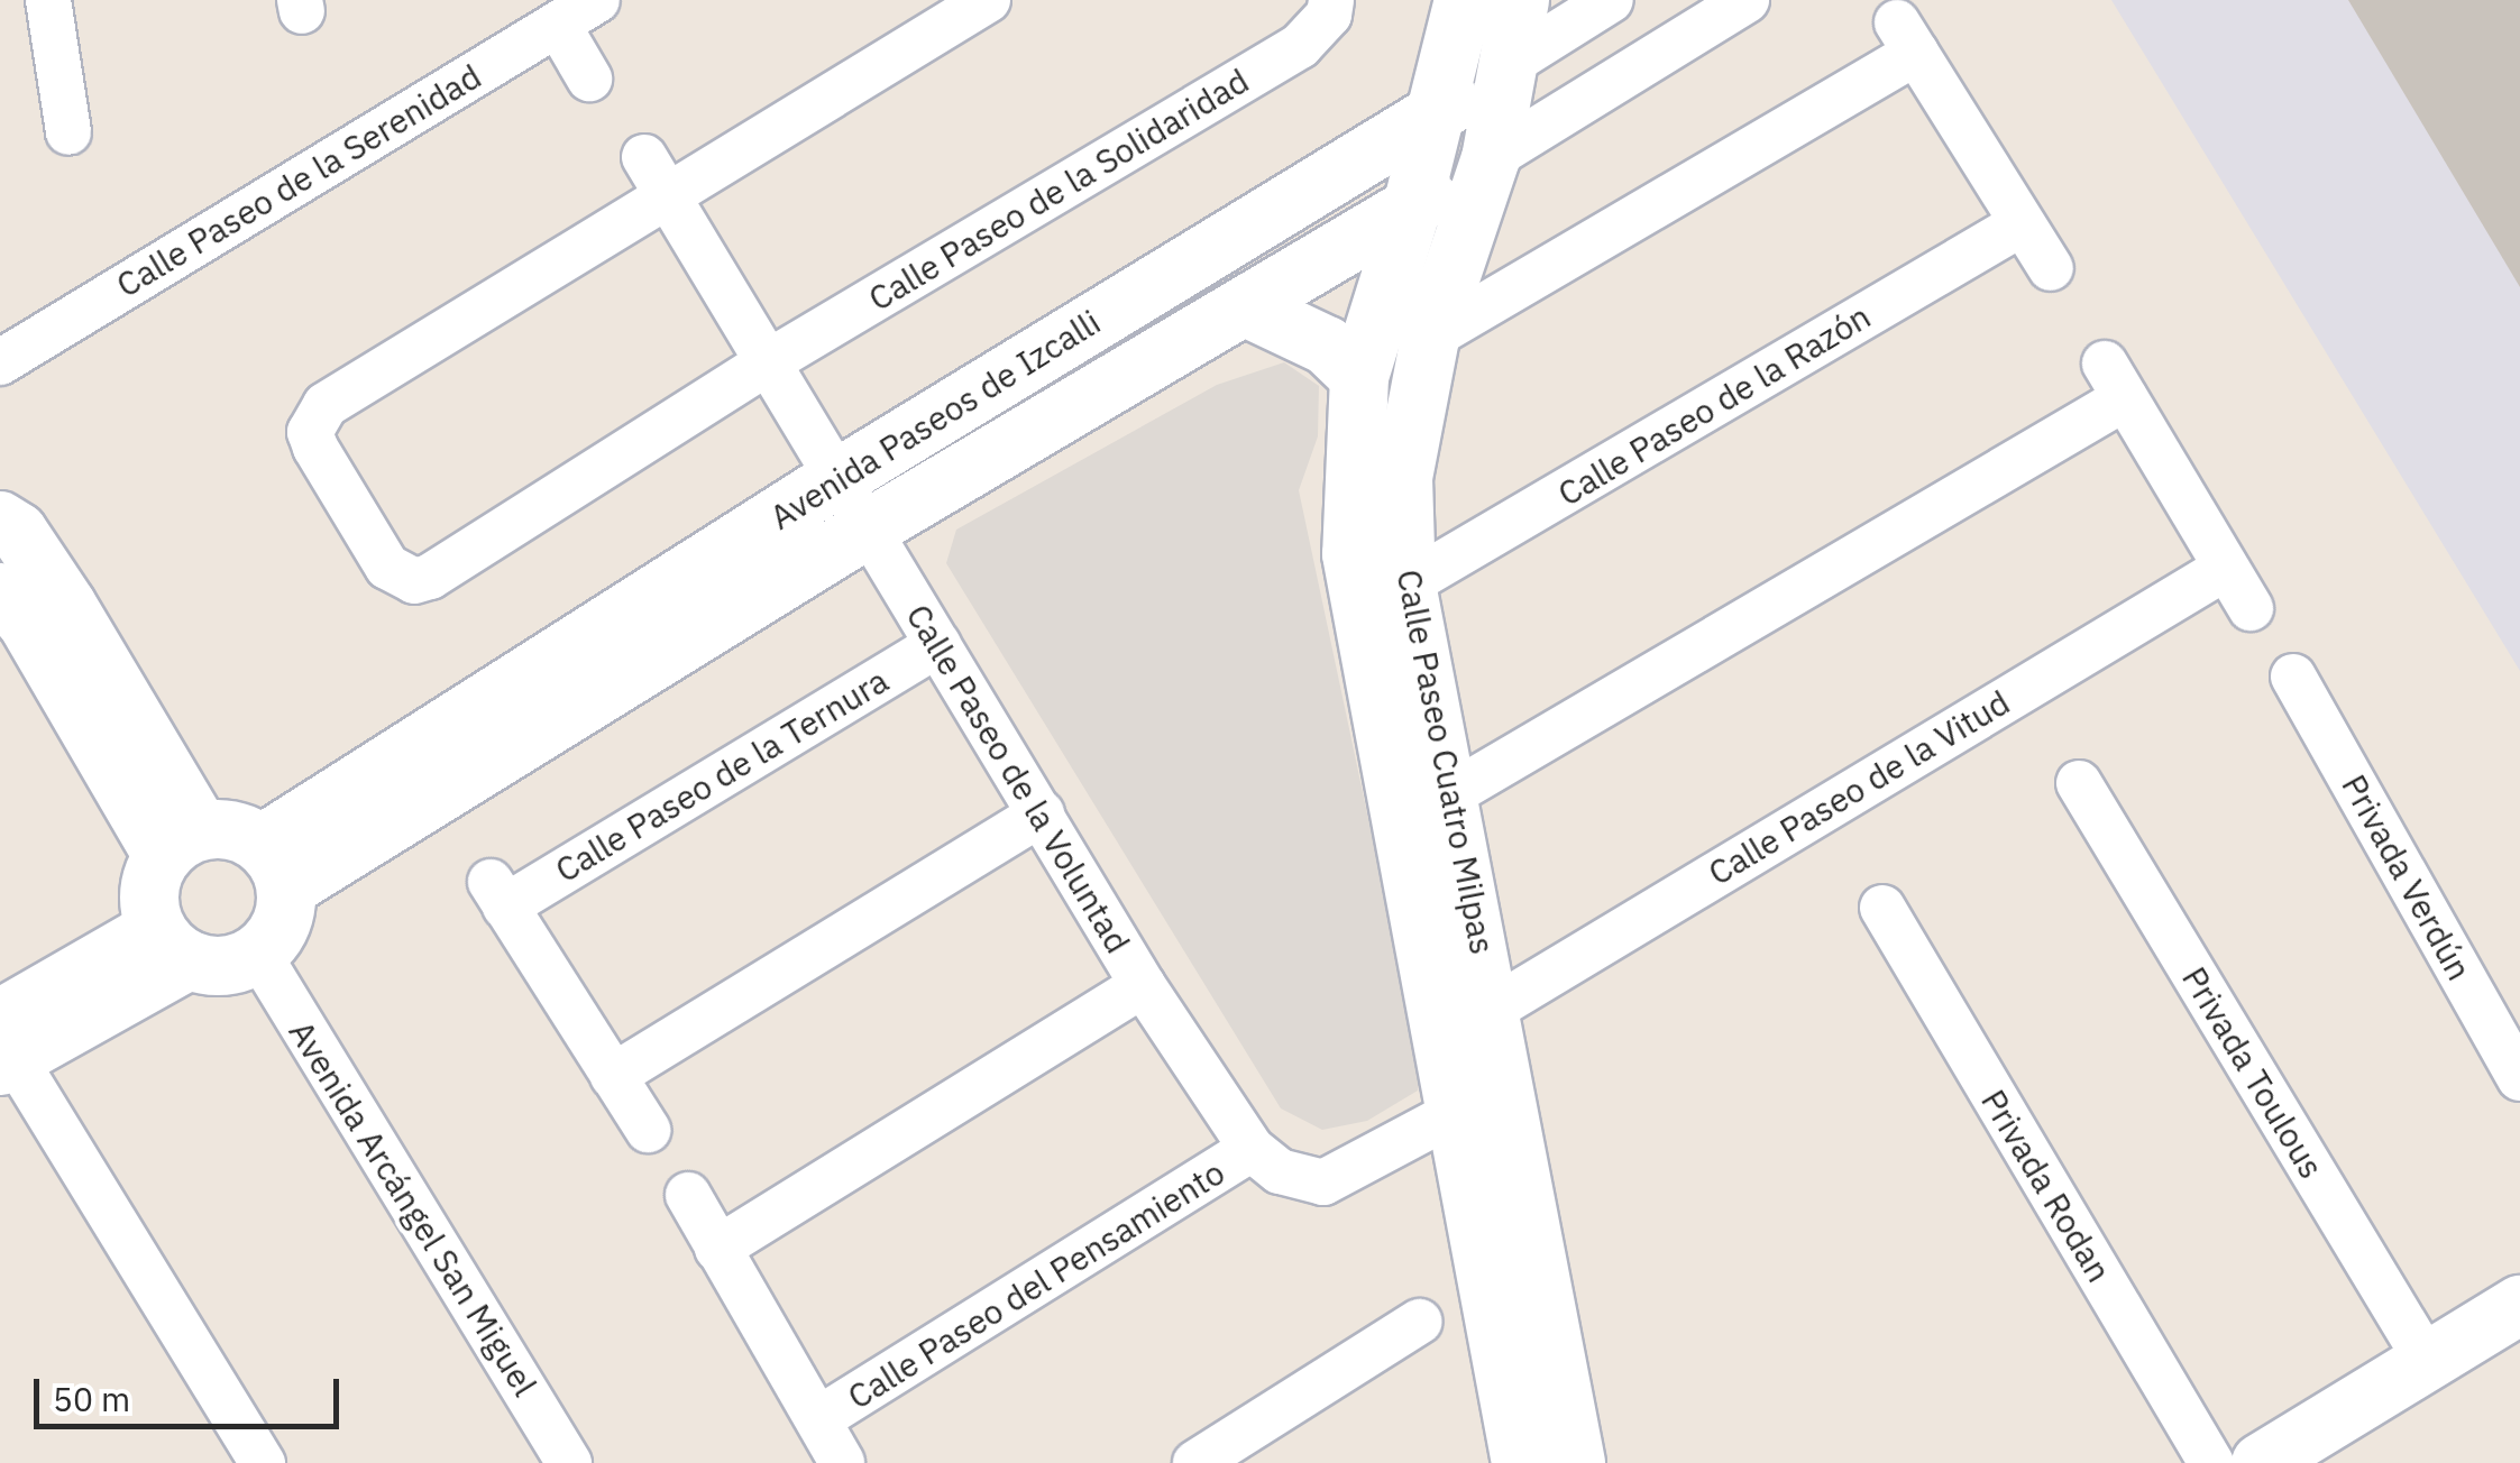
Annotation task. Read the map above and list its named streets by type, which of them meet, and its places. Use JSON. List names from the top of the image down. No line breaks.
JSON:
{"streets":{"street":["Calle Paseo de la Serenidad","Calle Paseo de la Solidaridad","Calle Paseo de la Razón","Avenida Paseos de Izcalli","Calle Paseo Cuatro Milpas","Calle Paseo de la Ternura","Calle Paseo de la Voluntad","Calle Paseo de la Vitud","Privada Verdún","Privada Toulous","Privada Rodan","Avenida Arcángel San Miguel","Calle Paseo del Pensamiento"]},"crossings":[["Calle Paseo de la Solidaridad","Calle Paseo de la Voluntad"],["Calle Paseo de la Razón","Calle Paseo Cuatro Milpas"],["Avenida Paseos de Izcalli","Calle Paseo Cuatro Milpas"],["Avenida Paseos de Izcalli","Calle Paseo de la Voluntad"],["Avenida Paseos de Izcalli","Avenida Arcángel San Miguel"],["Calle Paseo Cuatro Milpas","Calle Paseo de la Voluntad"],["Calle Paseo Cuatro Milpas","Calle Paseo de la Vitud"],["Calle Paseo de la Ternura","Calle Paseo de la Voluntad"],["Calle Paseo de la Voluntad","Calle Paseo del Pensamiento"]],"scale_bar":"50 m"}
